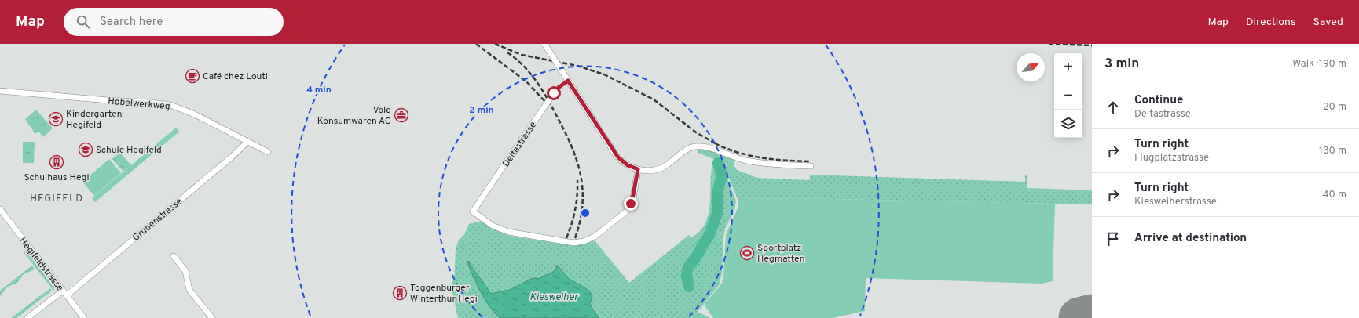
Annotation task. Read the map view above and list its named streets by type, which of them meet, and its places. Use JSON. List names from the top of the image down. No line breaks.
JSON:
{"streets":{"street":["Hobelwerkweg","Deltastrasse","Grubenstrasse","Hegifeldstrasse"]},"crossings":[["Hobelwerkweg","Grubenstrasse"],["Grubenstrasse","Hegifeldstrasse"]],"districts":["HEGIFELD"],"water":["Kiesweiher"],"places":{"cafe":["Café chez Louti"],"office":["Volg Konsumwaren AG"],"school or university":["Kindergarten Hegifeld","Schule Hegifeld"],"building":["Schulhaus Hegi","Toggenburger Winterthur Hegi"],"sports":["Sportplatz Hegmatten"]},"north":"top right","page":{"header":"Map","search":"Search here","nav":["Map","Directions","Saved"],"heading":["3 min","Walk · 190 m"],"map_buttons":["+","−"],"list":[["Continue","Deltastrasse","20 m"],["Turn right","Flugplatzstrasse","130 m"],["Turn right","Kiesweiherstrasse","40 m"],"Arrive at destination"]},"rings":["4 min","2 min"]}
